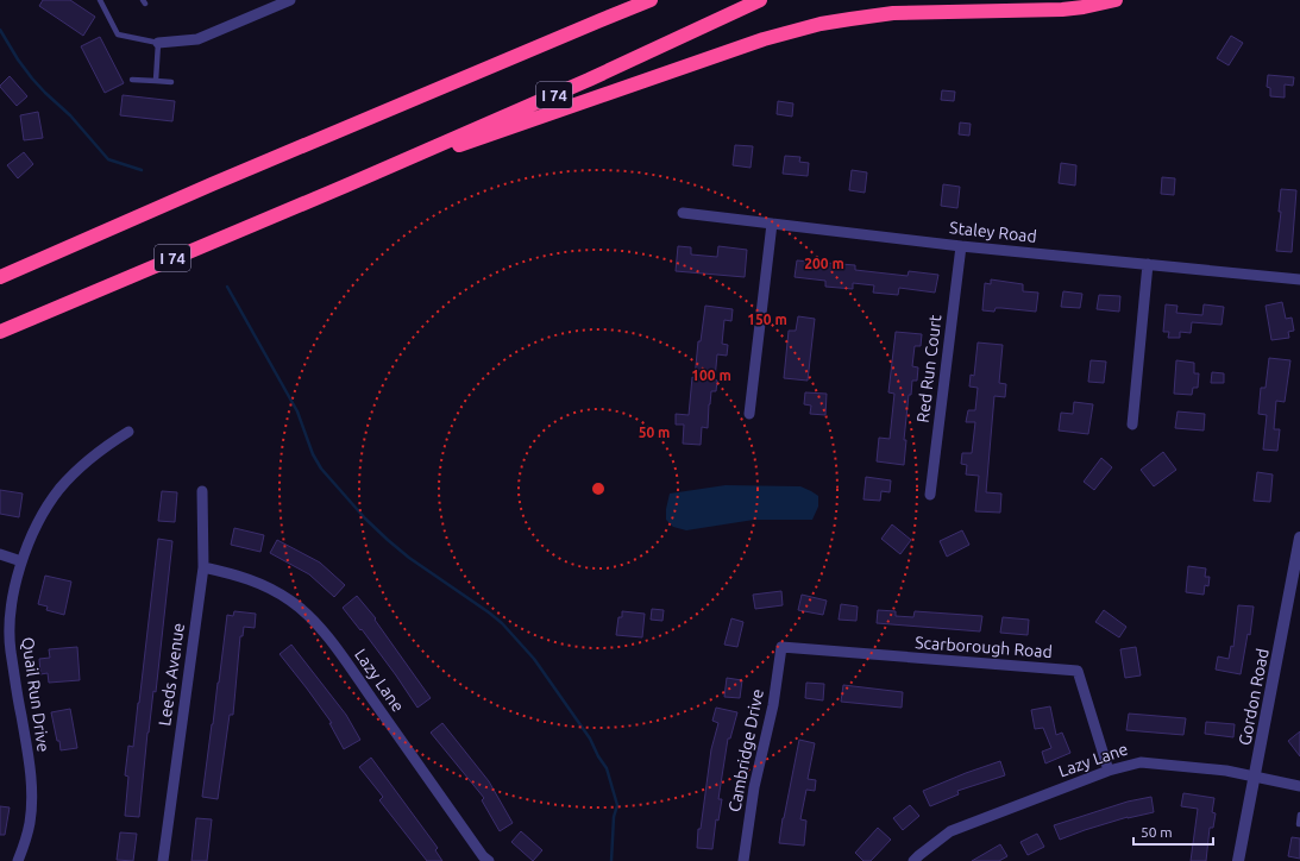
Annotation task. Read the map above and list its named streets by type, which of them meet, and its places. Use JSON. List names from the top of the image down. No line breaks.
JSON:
{"streets":{"highway":["I 74"],"street":["Staley Road","Red Run Court","Scarborough Road","Leeds Avenue","Lazy Lane","Quail Run Drive","Gordon Road","Cambridge Drive"]},"crossings":[["Staley Road","Red Run Court"],["Scarborough Road","Lazy Lane"],["Scarborough Road","Cambridge Drive"],["Leeds Avenue","Lazy Lane"],["Lazy Lane","Gordon Road"]],"scale_bar":"50 m","rings":["200 m","150 m","100 m","50 m"]}
